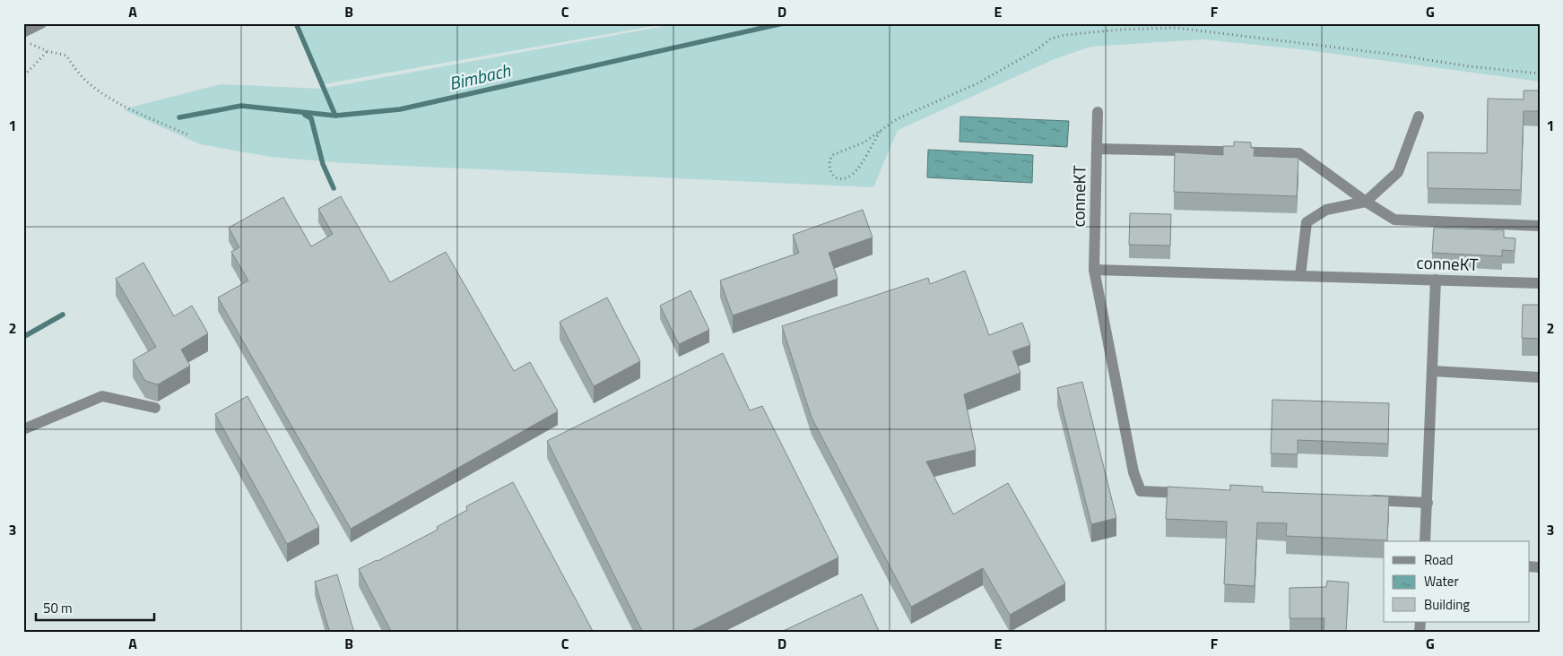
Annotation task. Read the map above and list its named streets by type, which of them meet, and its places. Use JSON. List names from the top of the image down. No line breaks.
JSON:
{"streets":{"street":["conneKT"]},"water":["Bimbach"],"legend":["Road","Water","Building"],"scale_bar":"50 m","grid":{"columns":["A","B","C","D","E","F","G"],"rows":["1","2","3"]}}
